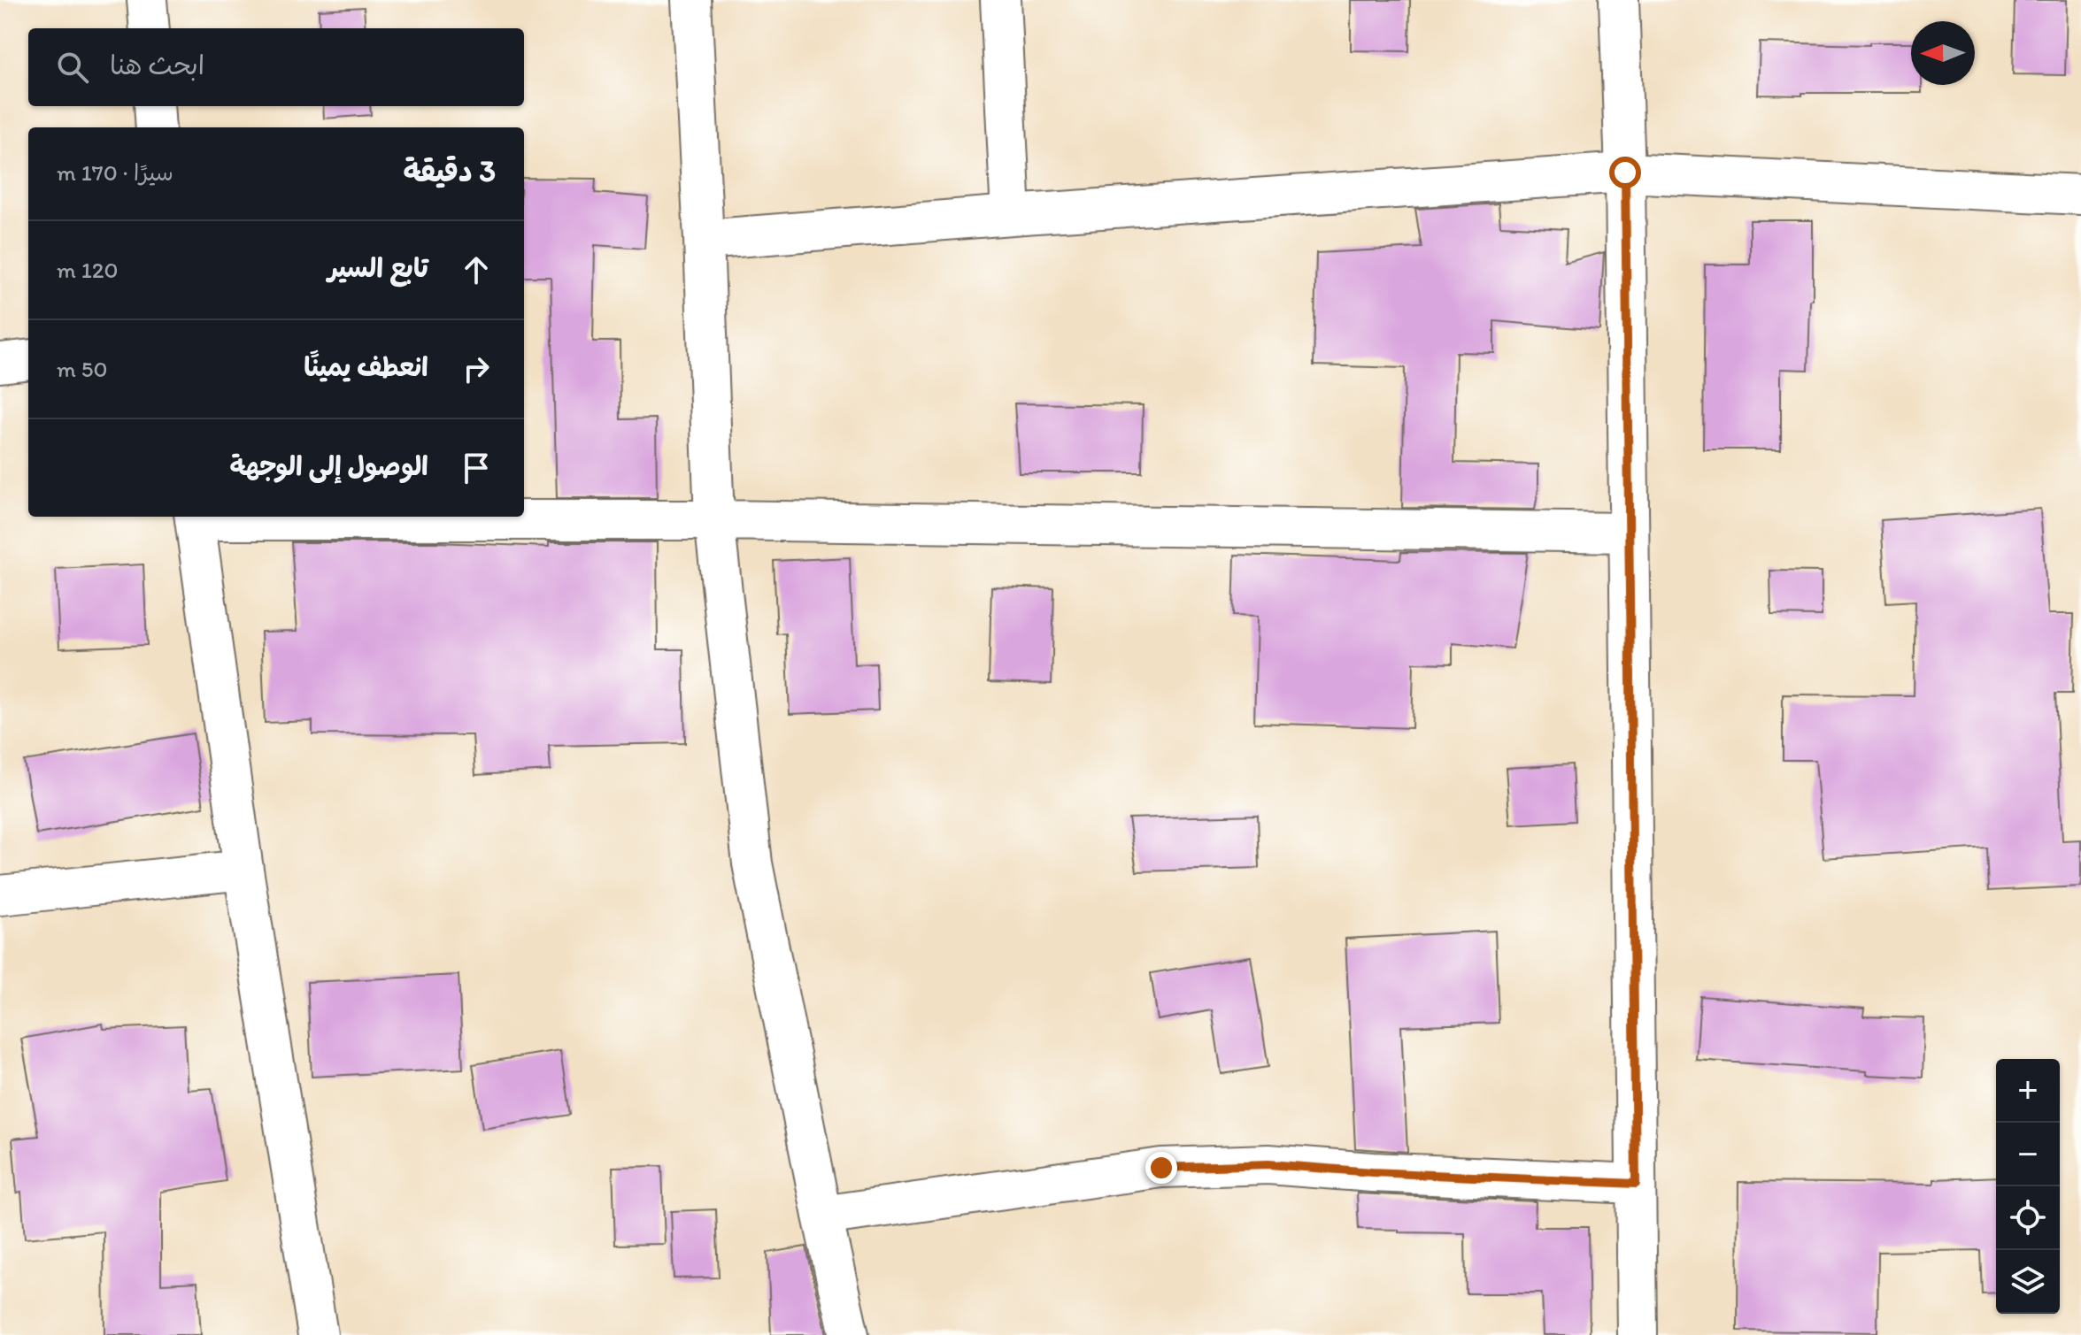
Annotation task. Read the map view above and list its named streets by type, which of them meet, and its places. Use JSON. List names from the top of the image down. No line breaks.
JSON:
{"north":"left","page":{"search":"ابحث هنا","heading":["3 دقيقة","سيرًا · 170 m"],"list":[["تابع السير","120 m"],["انعطف يمينًا","50 m"],"الوصول إلى الوجهة"],"map_buttons":["+","−"]}}
